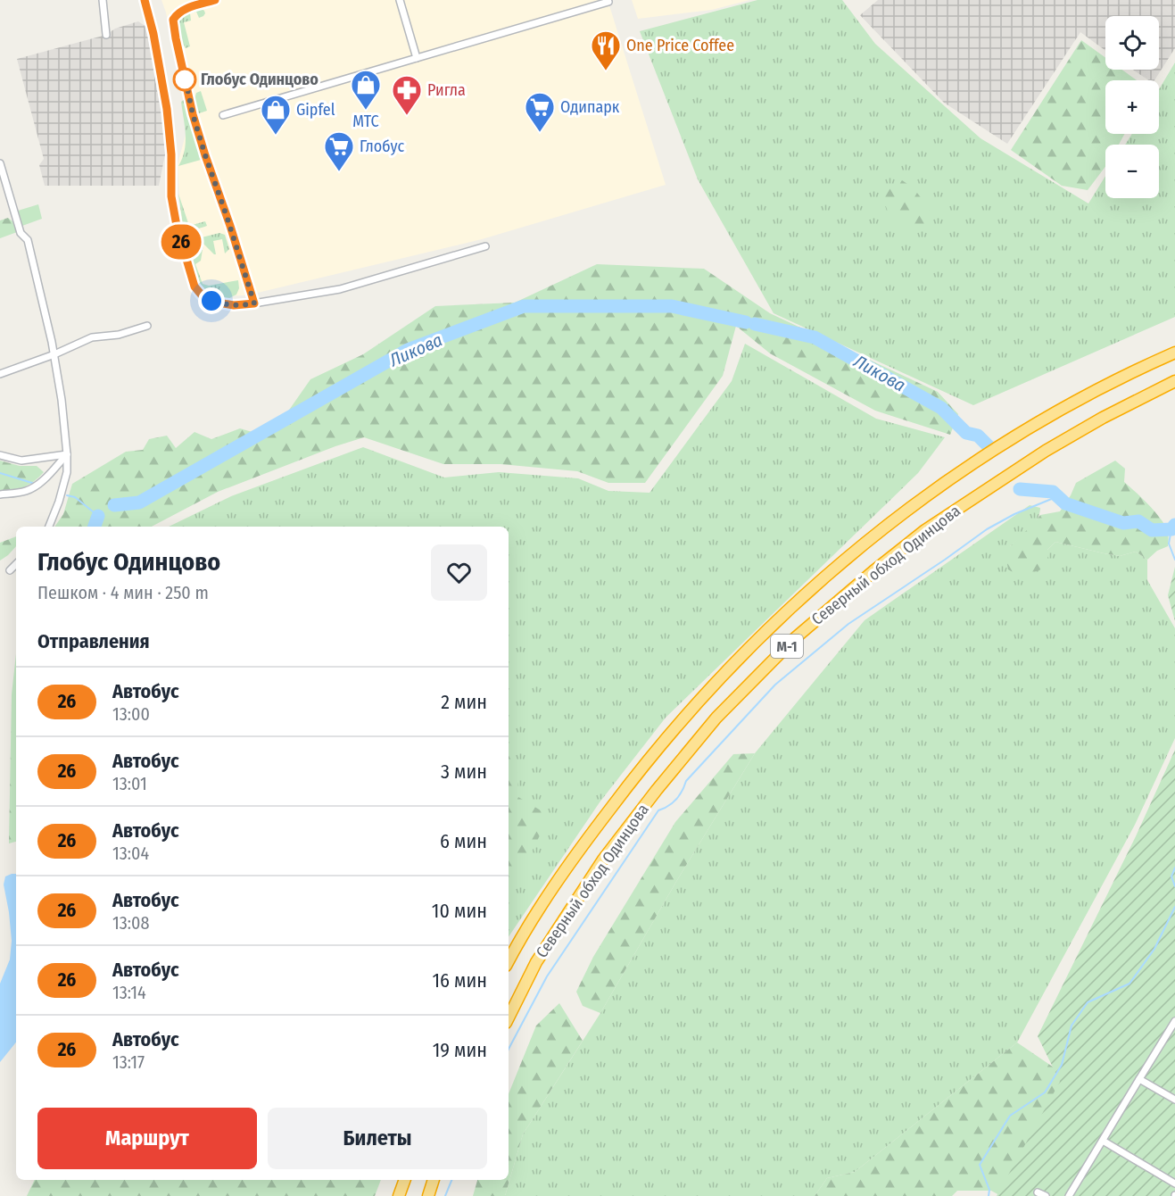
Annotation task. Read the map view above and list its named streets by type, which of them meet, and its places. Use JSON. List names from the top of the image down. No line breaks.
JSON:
{"streets":{"highway":["Северный обход Одинцова","М-1"]},"water":["Ликова"],"places":{"restaurant":["One Price Coffee"],"other":["Глобус Одинцово"],"shop":["МТС","Gipfel"],"pharmacy":["Ригла"],"supermarket":["Одипарк","Глобус"]},"lines":["bus line 26"],"page":{"on_map":"26","map_buttons":["+","−"],"heading":[["Глобус Одинцово","Пешком · 4 мин · 250 m"],"Отправления"],"list":[{"mark":"26","name":"Автобус","note":"13:00","value":"2 мин"},{"mark":"26","name":"Автобус","note":"13:01","value":"3 мин"},{"mark":"26","name":"Автобус","note":"13:04","value":"6 мин"},{"mark":"26","name":"Автобус","note":"13:08","value":"10 мин"},{"mark":"26","name":"Автобус","note":"13:14","value":"16 мин"},{"mark":"26","name":"Автобус","note":"13:17","value":"19 мин"}],"buttons":["Маршрут","Билеты"]}}
